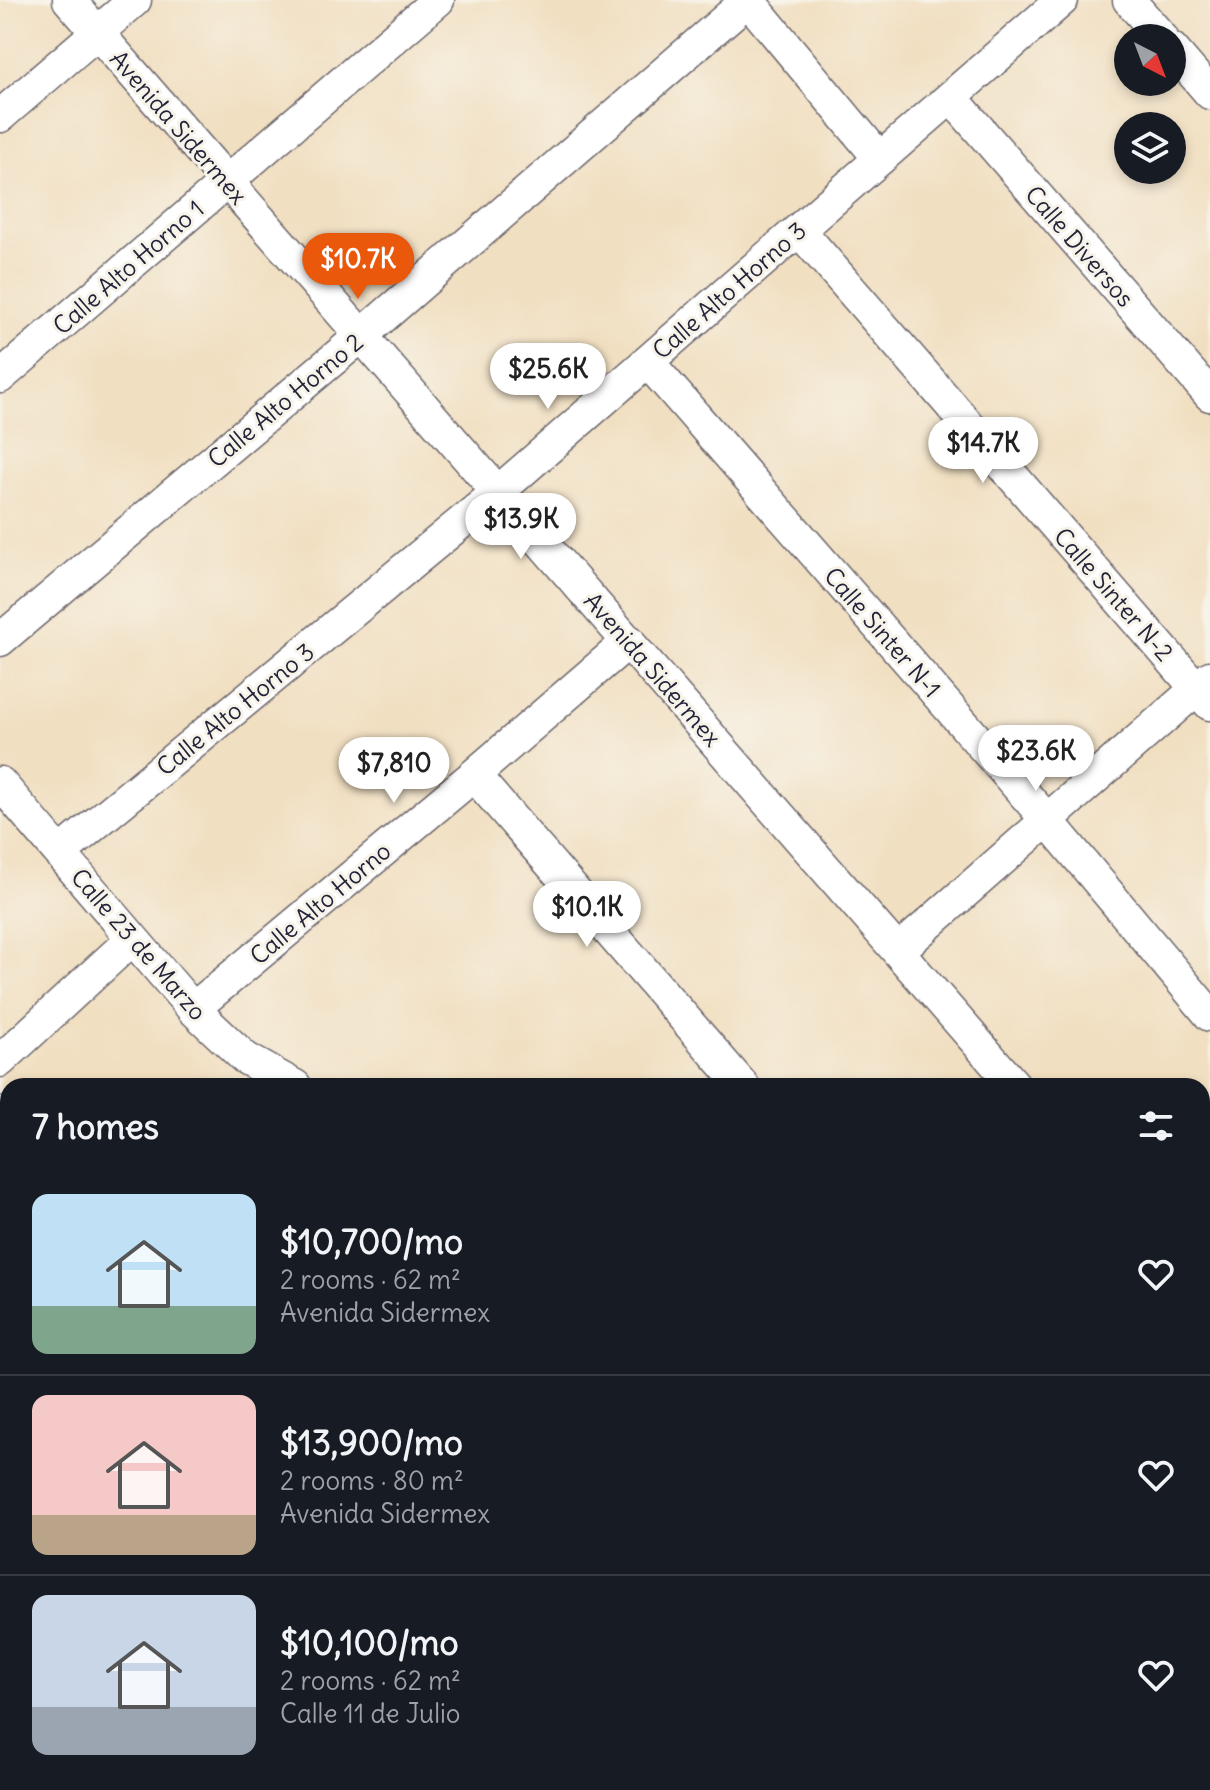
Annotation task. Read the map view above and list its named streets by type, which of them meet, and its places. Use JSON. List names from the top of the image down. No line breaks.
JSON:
{"streets":{"street":["Avenida Sidermex","Calle Diversos","Calle Alto Horno 1","Calle Alto Horno 3","Calle Alto Horno 2","Calle Sinter N-2","Calle Sinter N-1","Calle Alto Horno","Calle 23 de Marzo"]},"crossings":[["Avenida Sidermex","Calle Alto Horno 1"],["Avenida Sidermex","Calle Alto Horno 3"],["Avenida Sidermex","Calle Alto Horno 2"],["Avenida Sidermex","Calle Alto Horno"],["Calle Diversos","Calle Alto Horno 3"],["Calle Alto Horno 3","Calle Sinter N-2"],["Calle Alto Horno 3","Calle Sinter N-1"],["Calle Alto Horno 3","Calle 23 de Marzo"],["Calle Alto Horno","Calle 23 de Marzo"]],"north":"bottom right","page":{"price":["$10.7K","$25.6K","$14.7K","$13.9K","$23.6K","$7,810","$10.1K"],"heading":"7 homes","list":[{"name":"$10,700/mo","note":"2 rooms · 62 m² · Avenida Sidermex"},{"name":"$13,900/mo","note":"2 rooms · 80 m² · Avenida Sidermex"},{"name":"$10,100/mo","note":"2 rooms · 62 m² · Calle 11 de Julio"}]}}
